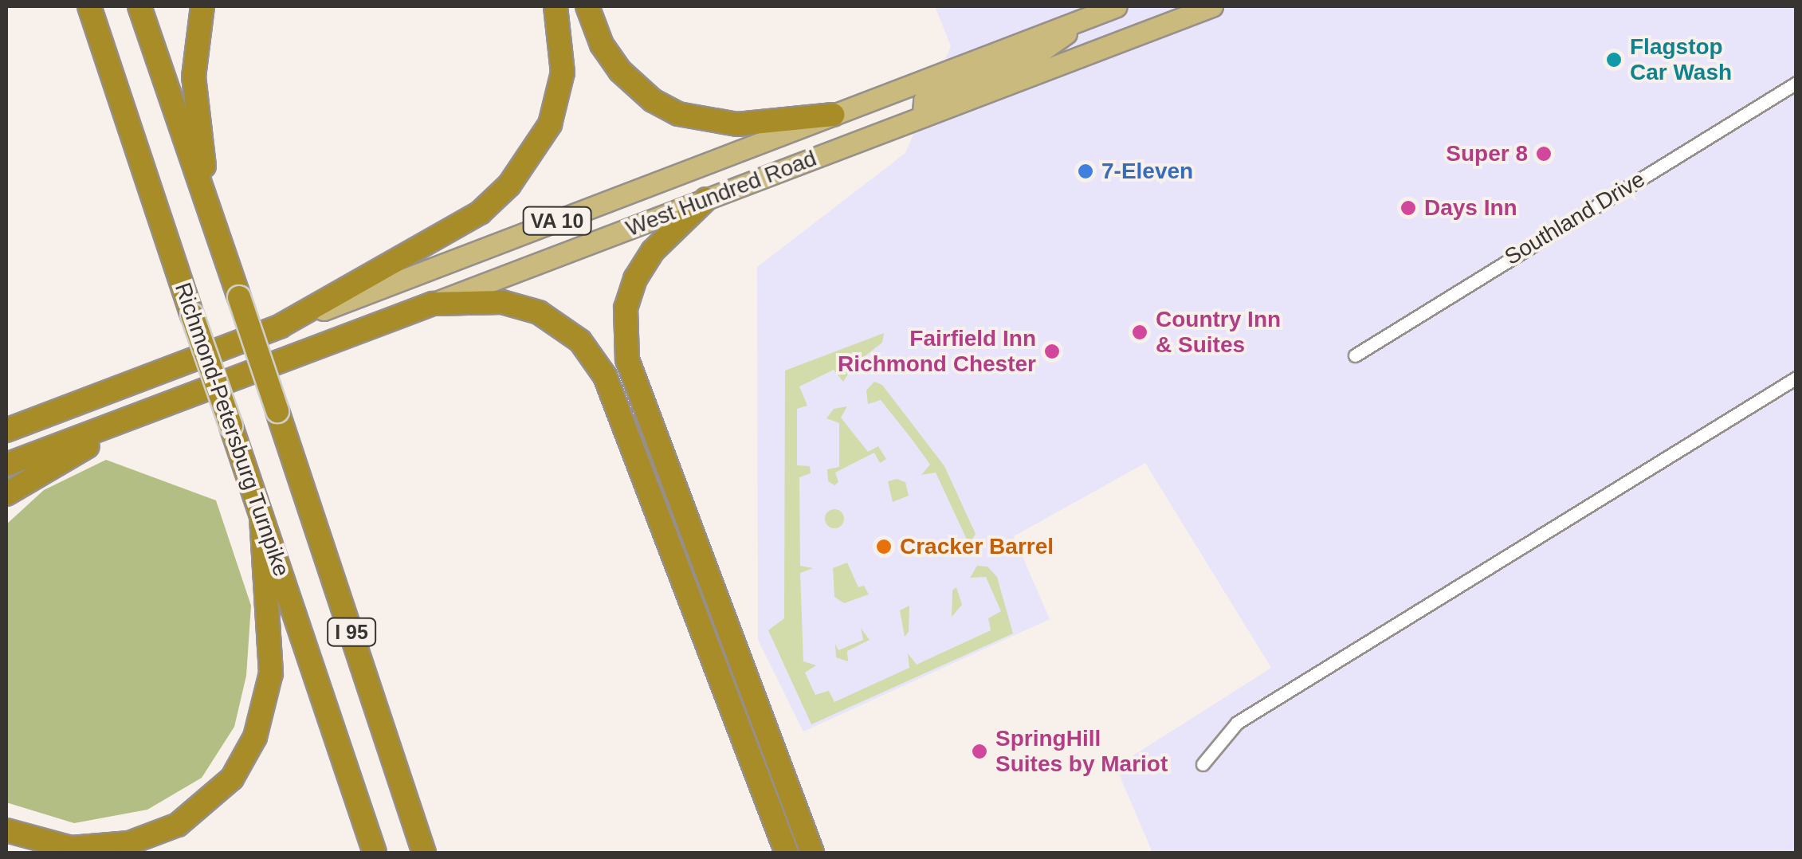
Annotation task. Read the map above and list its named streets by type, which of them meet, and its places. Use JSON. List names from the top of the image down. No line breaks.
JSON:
{"streets":{"highway":["West Hundred Road","VA 10","Richmond-Petersburg Turnpike","I 95"],"street":["Southland Drive"]},"places":["Flagstop Car Wash","Super 8","7-Eleven","Days Inn","Country Inn & Suites","Fairfield Inn Richmond Chester","Cracker Barrel","SpringHill Suites by Mariot"]}
